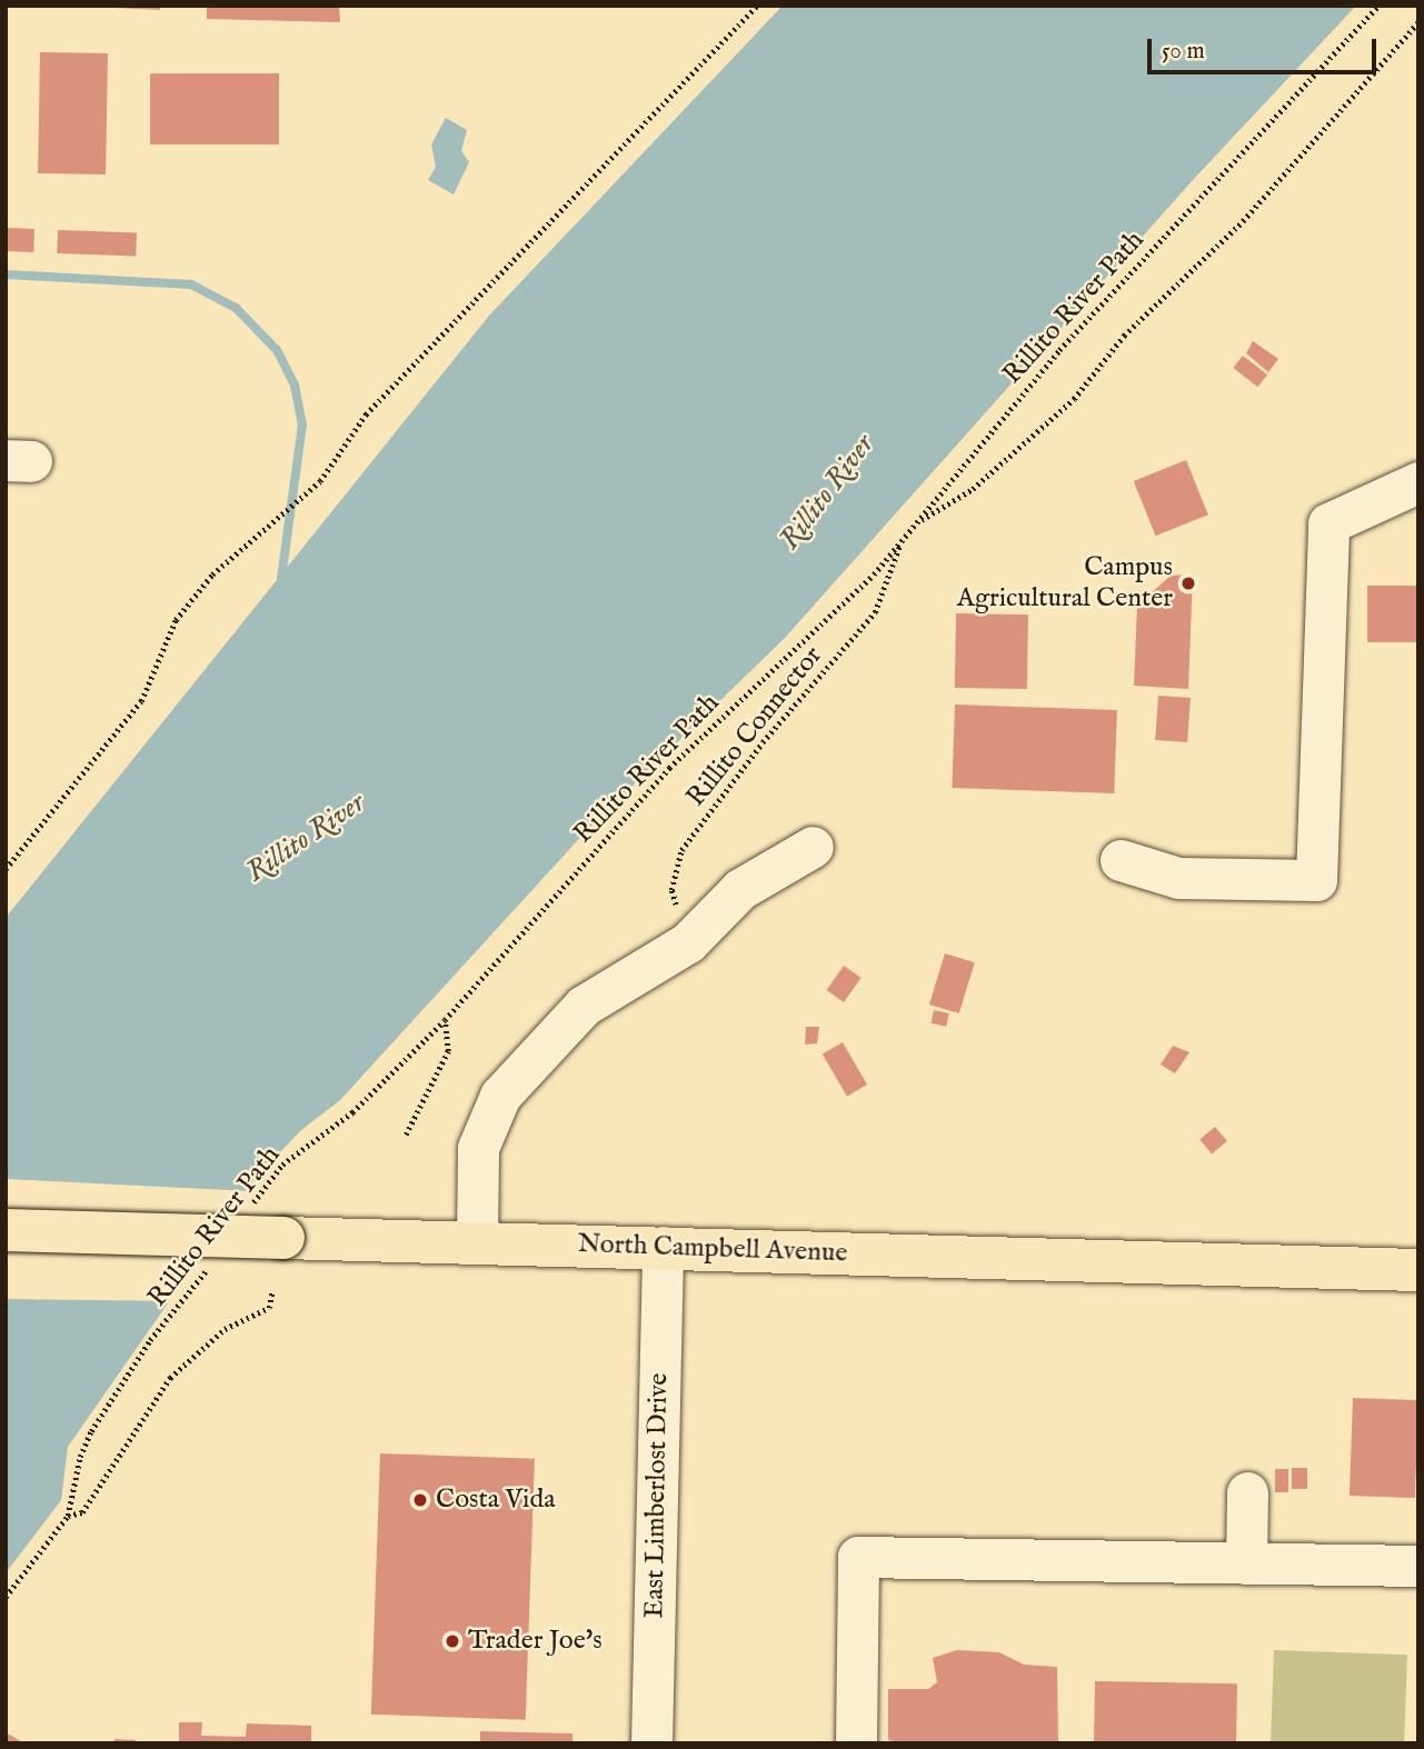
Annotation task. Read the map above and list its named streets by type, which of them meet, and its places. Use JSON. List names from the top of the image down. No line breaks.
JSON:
{"streets":{"main road":["North Campbell Avenue"],"street":["East Limberlost Drive"],"path":["Rillito River Path","Rillito Connector"]},"crossings":[["Rillito River Path","Rillito Connector"],["North Campbell Avenue","East Limberlost Drive"]],"water":["Rillito River"],"places":["Campus Agricultural Center","Costa Vida","Trader Joe's"],"scale_bar":"50 m"}
